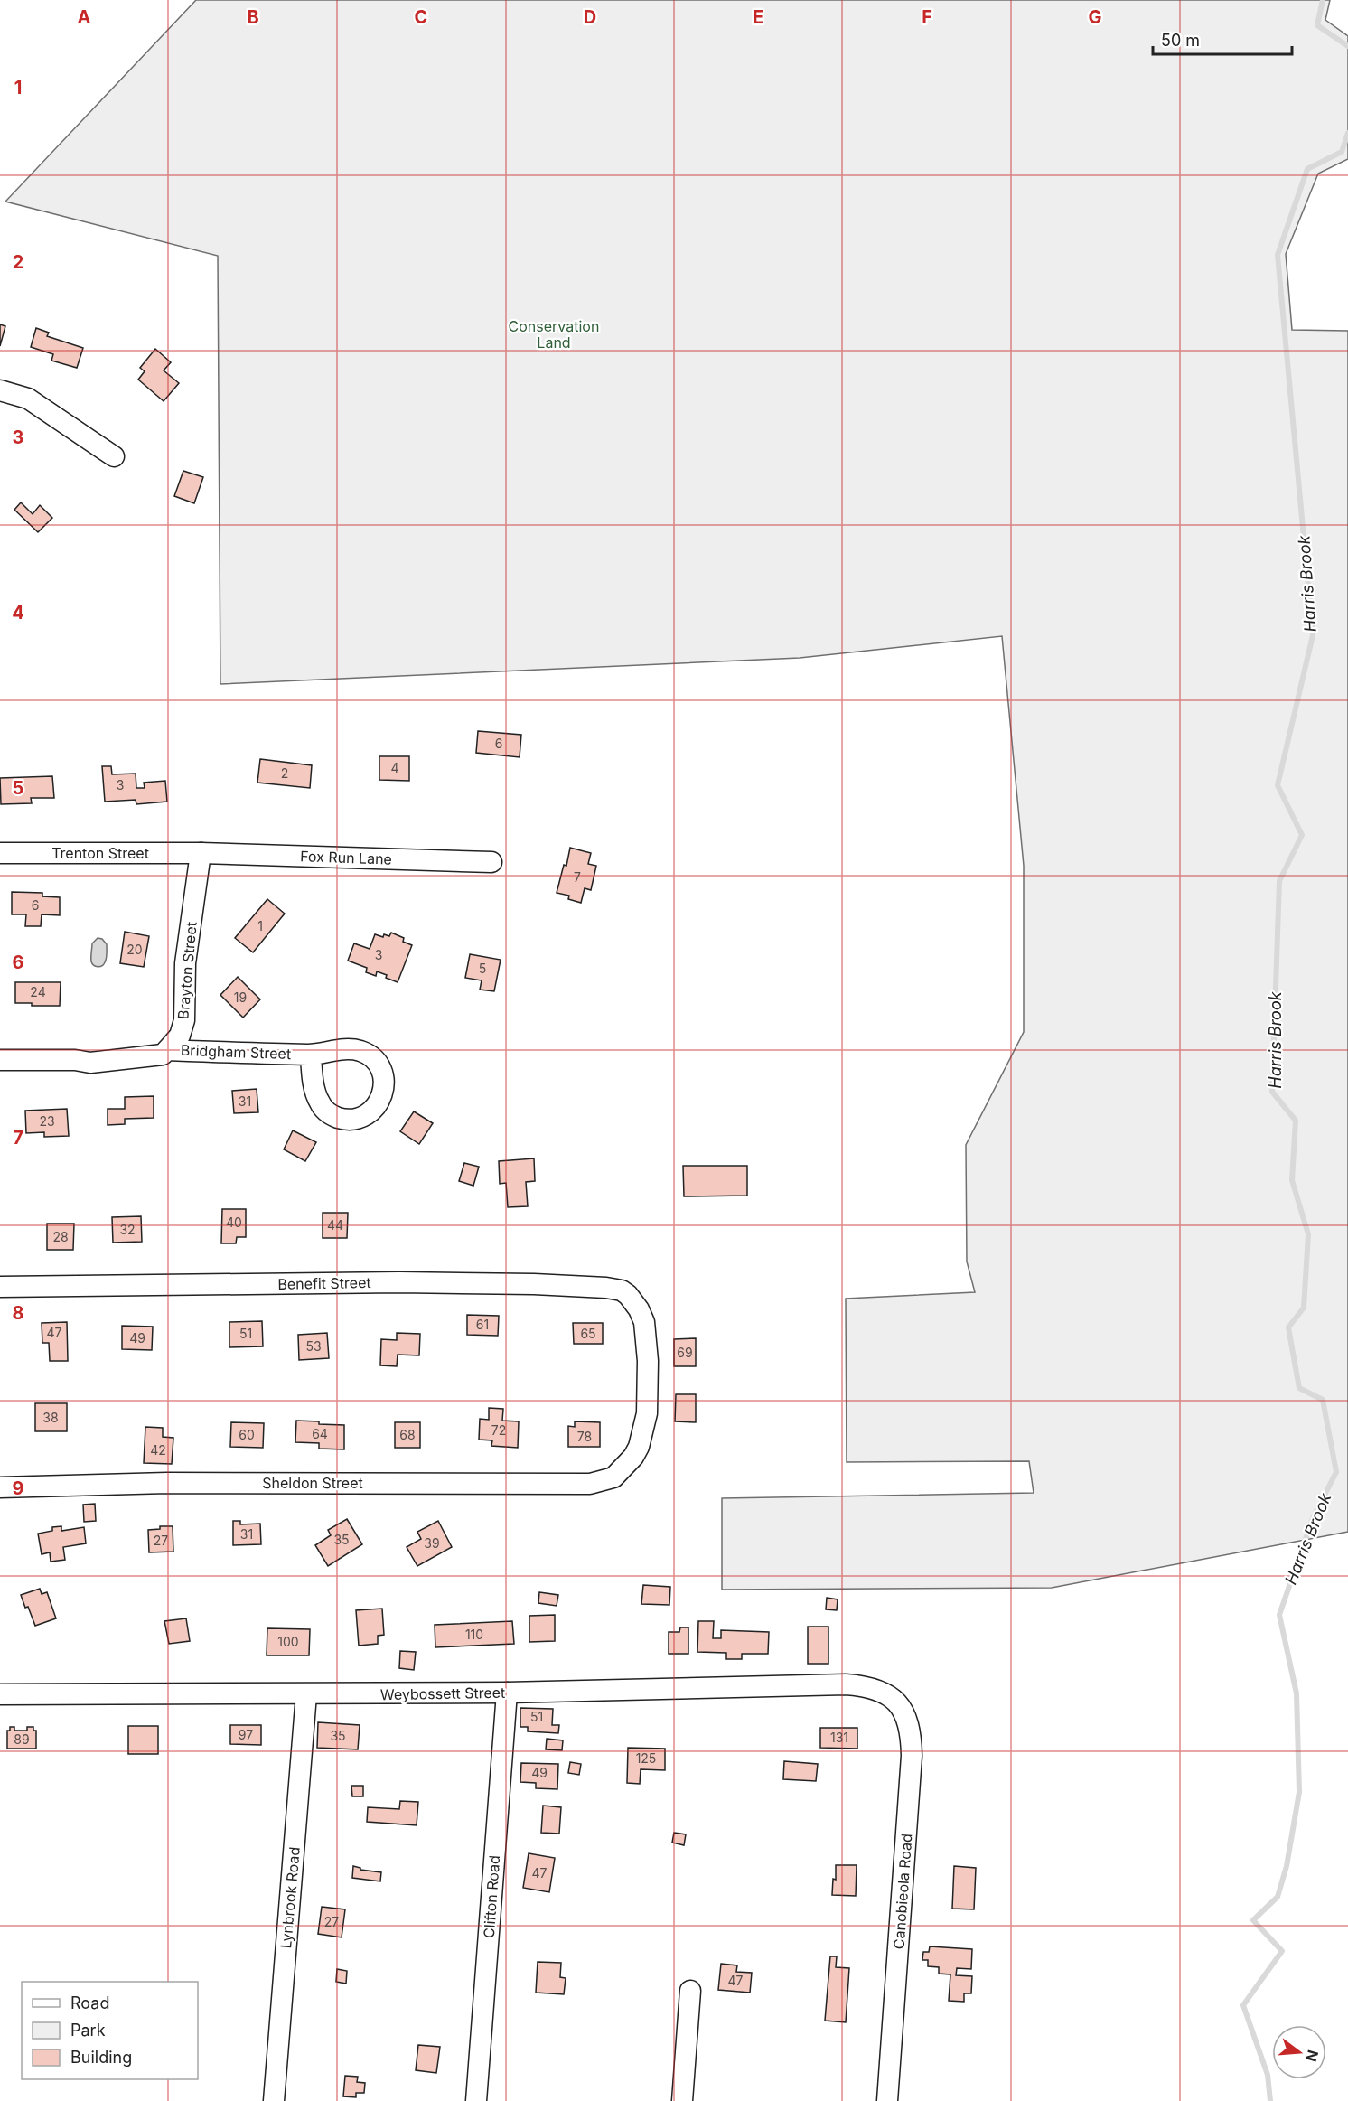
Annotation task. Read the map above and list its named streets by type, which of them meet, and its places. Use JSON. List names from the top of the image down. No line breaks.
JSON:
{"streets":{"street":["Trenton Street","Fox Run Lane","Brayton Street","Bridgham Street","Benefit Street","Sheldon Street","Weybossett Street","Canobieola Road","Clifton Road","Lynbrook Road"]},"crossings":[["Trenton Street","Fox Run Lane"],["Trenton Street","Brayton Street"],["Fox Run Lane","Brayton Street"],["Brayton Street","Bridgham Street"],["Benefit Street","Sheldon Street"],["Weybossett Street","Canobieola Road"],["Weybossett Street","Clifton Road"],["Weybossett Street","Lynbrook Road"]],"water":["Harris Brook"],"parks":["Conservation Land"],"house_numbers":["6","4","2","3","7","6","1","20","3","5","24","19","31","23","40","44","32","28","61","47","51","65","49","53","69","38","72","64","60","68","78","42","31","35","27","39","110","100","51","97","35","131","89","125","49","47","27","47"],"legend":["Road","Park","Building"],"scale_bar":"50 m","north":"right","grid":{"columns":["A","B","C","D","E","F","G"],"rows":["1","2","3","4","5","6","7","8","9"]}}
